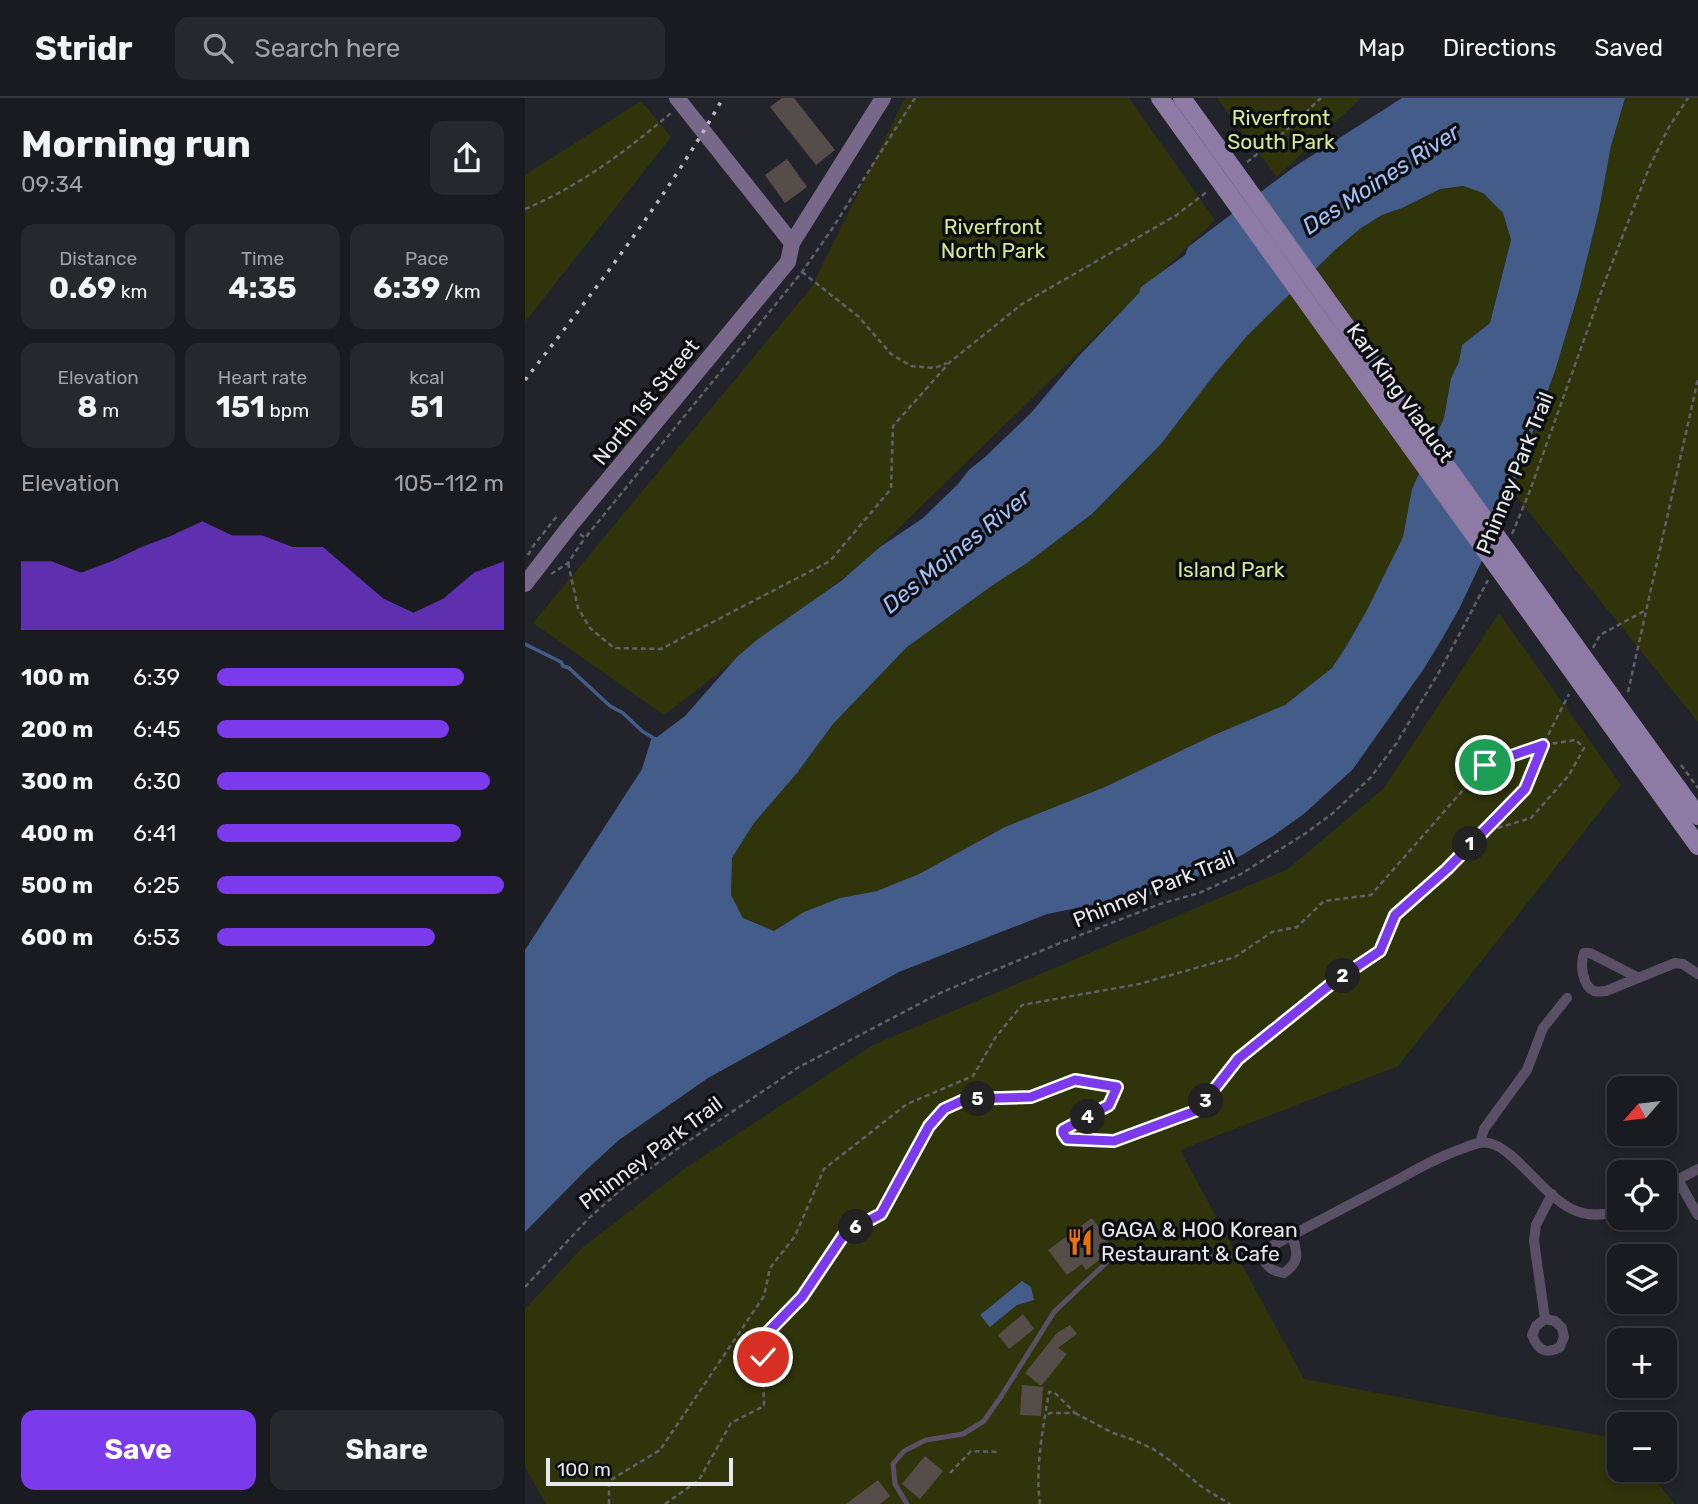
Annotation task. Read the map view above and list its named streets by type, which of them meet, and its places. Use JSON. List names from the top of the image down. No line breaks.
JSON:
{"streets":{"main road":["Karl King Viaduct"],"street":["North 1st Street"],"path":["Phinney Park Trail"]},"water":["Des Moines River"],"parks":["Riverfront South Park","Riverfront North Park","Island Park"],"places":{"restaurant":["GAGA & HOO Korean Restaurant & Cafe"]},"scale_bar":"100 m","north":"bottom left","page":{"header":"Stridr","search":"Search here","nav":["Map","Directions","Saved"],"heading":["Morning run","09:34"],"stats":[["Distance","0.69 km"],["Time","4:35"],["Pace","6:39 /km"],["Elevation","8 m"],["Heart rate","151 bpm"],["kcal","51"]],"chart":["Elevation","105–112 m"],"list":[{"name":"100 m","note":"6:39"},{"name":"200 m","note":"6:45"},{"name":"300 m","note":"6:30"},{"name":"400 m","note":"6:41"},{"name":"500 m","note":"6:25"},{"name":"600 m","note":"6:53"}],"pins":["1","2","5","3","4","6"],"map_buttons":["+","−"],"buttons":["Save","Share"],"scale":"100 m"}}
